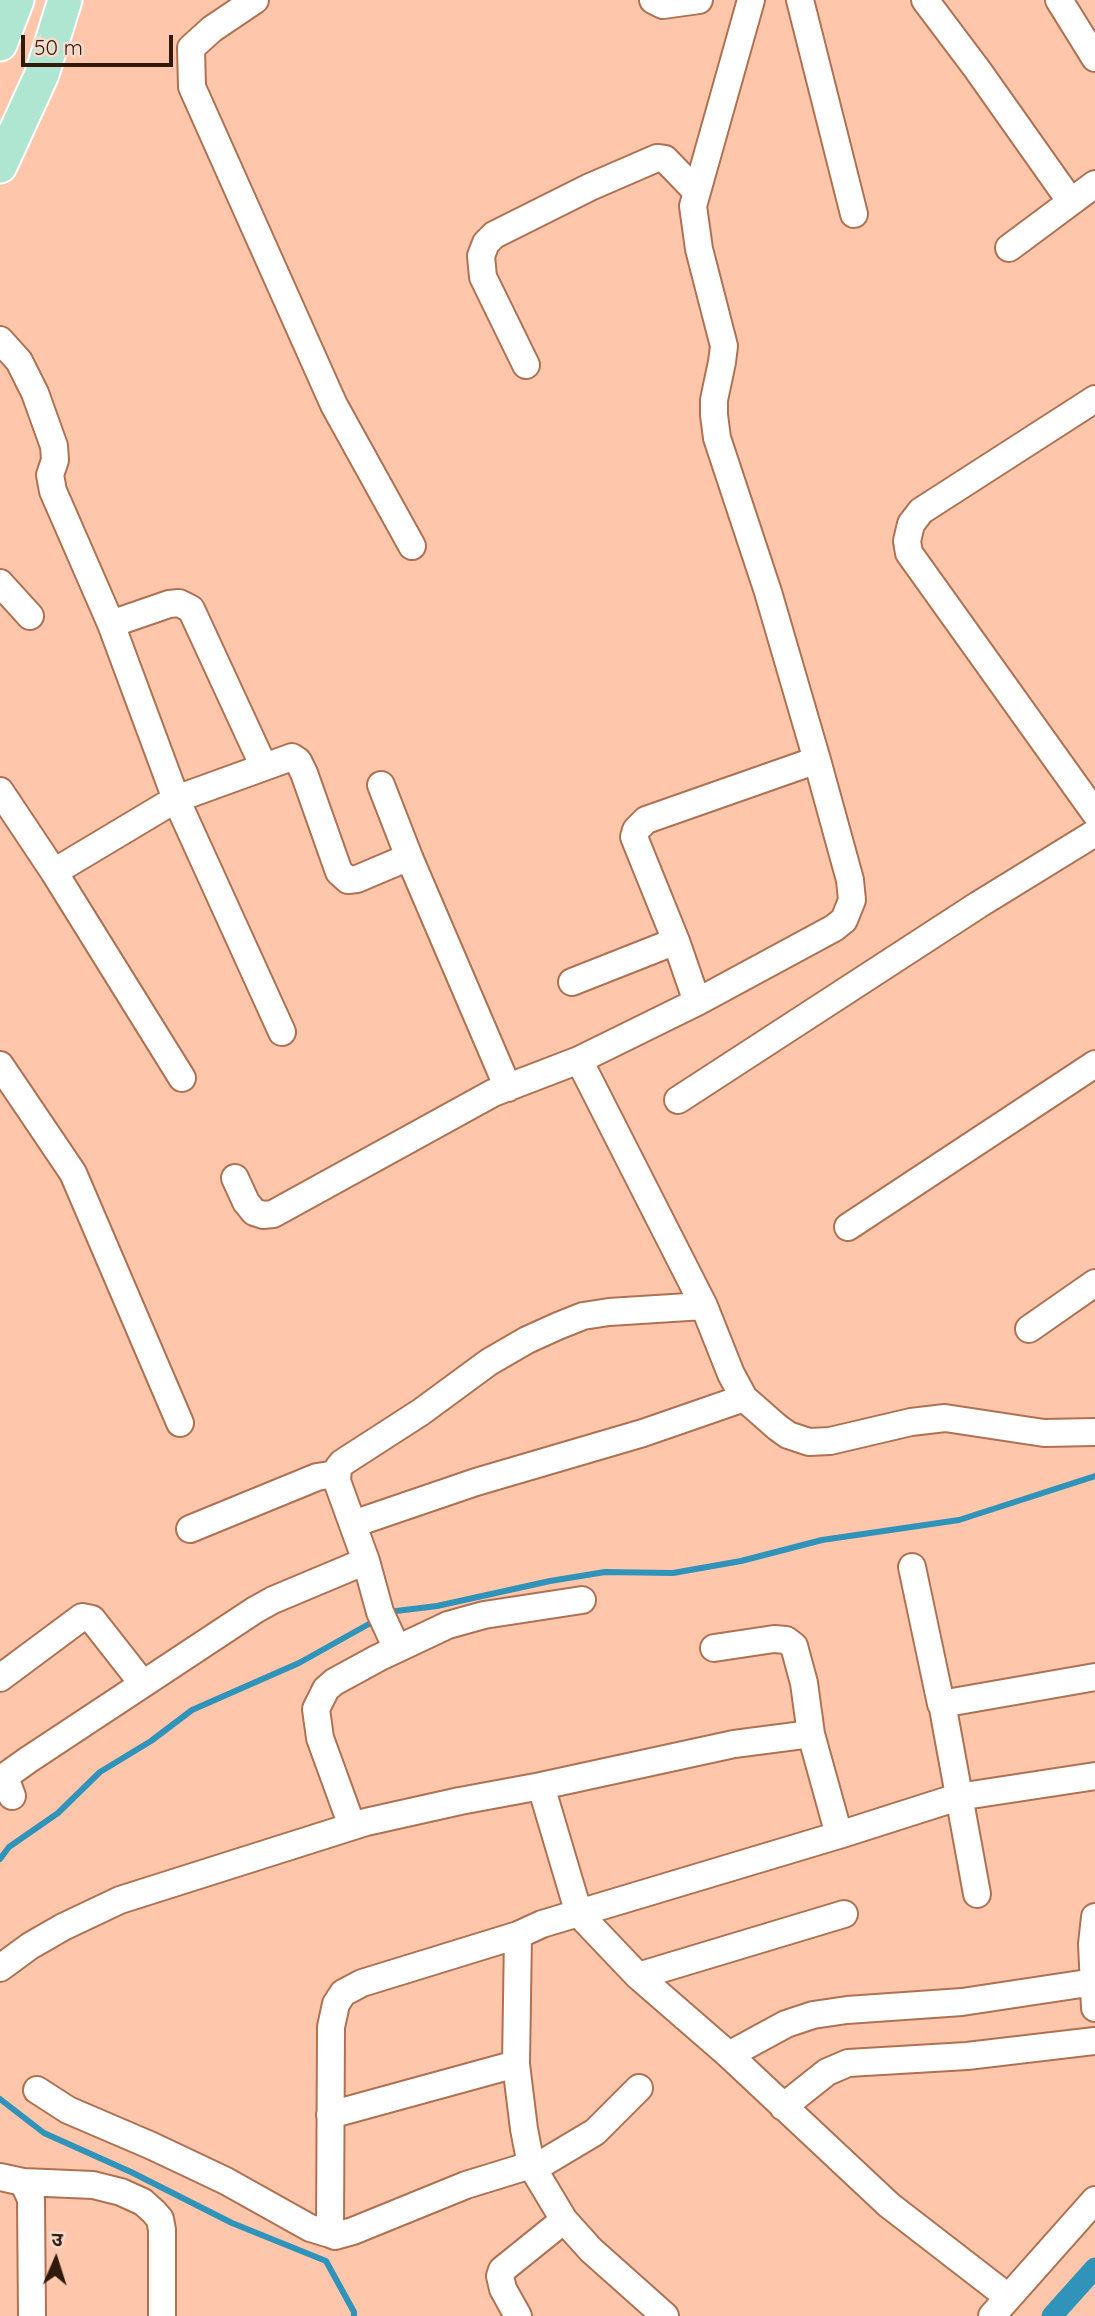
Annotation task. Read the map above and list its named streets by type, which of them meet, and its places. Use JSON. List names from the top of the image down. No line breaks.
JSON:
{"scale_bar":"50 m","north":"top"}
